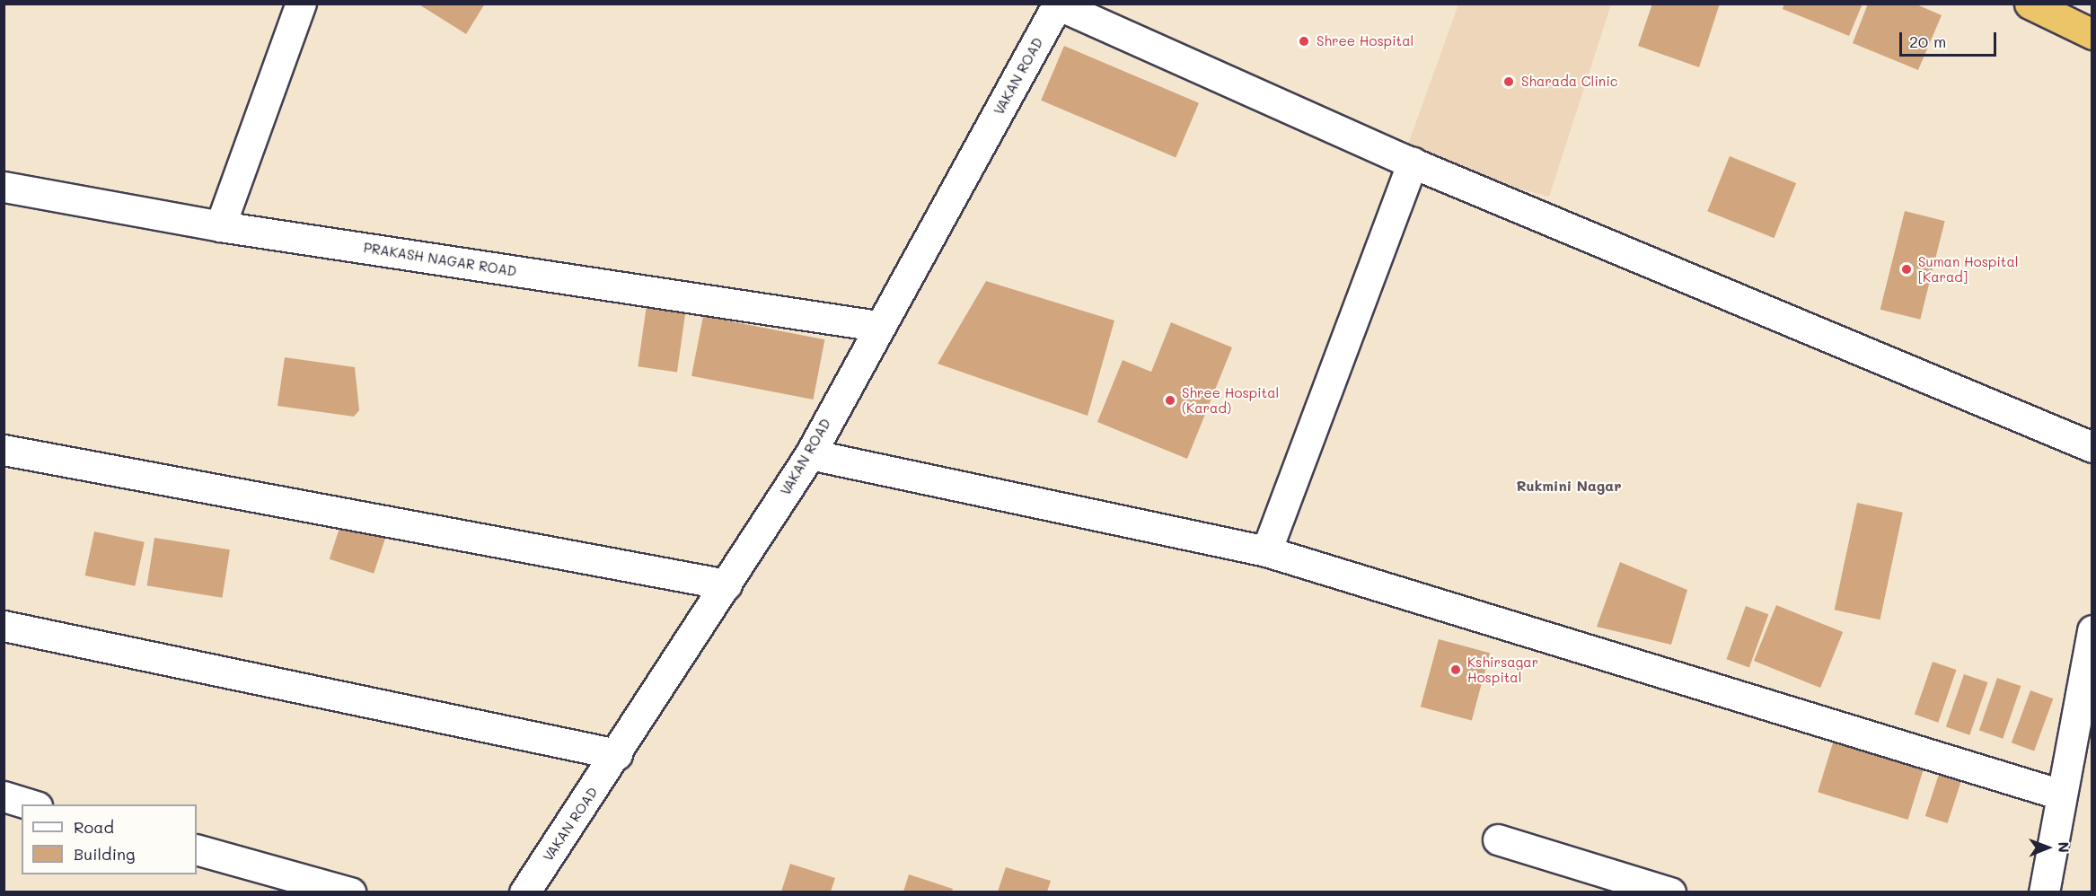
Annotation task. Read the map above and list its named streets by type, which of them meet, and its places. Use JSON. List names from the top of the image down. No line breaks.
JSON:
{"streets":{"street":["VAKAN ROAD","PRAKASH NAGAR ROAD"]},"crossings":[["VAKAN ROAD","PRAKASH NAGAR ROAD"]],"districts":["Rukmini Nagar"],"places":["Shree Hospital","Sharada Clinic","Suman Hospital [Karad]","Shree Hospital (Karad)","Kshirsagar Hospital"],"legend":["Road","Building"],"scale_bar":"20 m","north":"right"}
